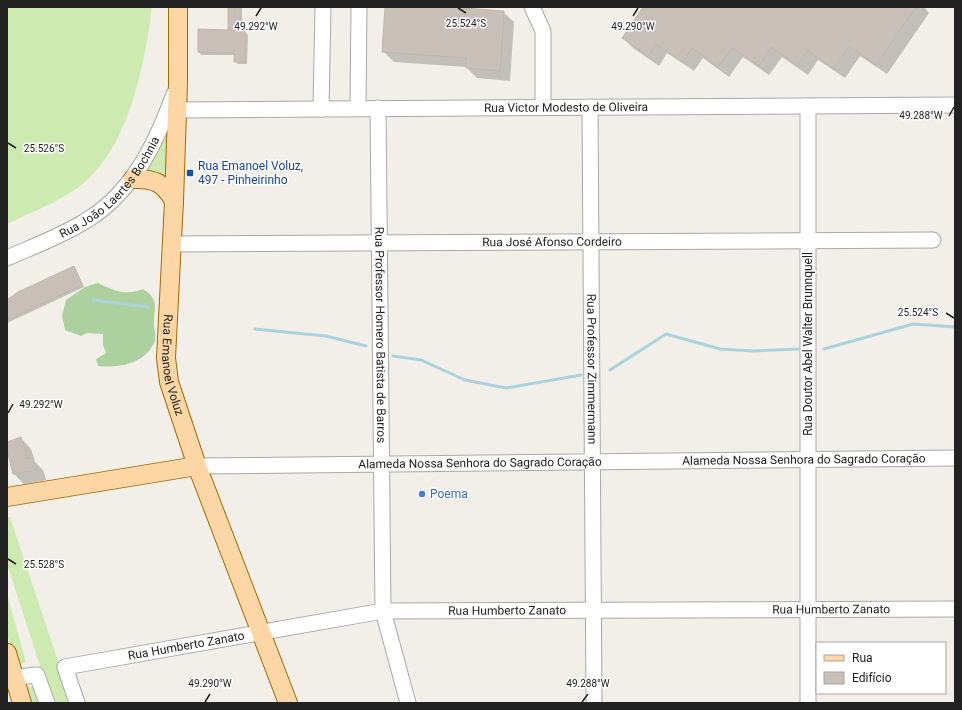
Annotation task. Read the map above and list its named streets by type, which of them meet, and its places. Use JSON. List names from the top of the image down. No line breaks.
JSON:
{"streets":{"main road":["Rua Emanoel Voluz","Alameda Nossa Senhora do Sagrado Coração"],"street":["Rua Victor Modesto de Oliveira","Rua João Laertes Bochnia","Rua José Afonso Cordeiro","Rua Professor Homero Batista de Barros","Rua Doutor Abel Walter Brunnquell","Rua Professor Zimmermann","Rua Humberto Zanato"]},"crossings":[["Rua Victor Modesto de Oliveira","Rua Professor Homero Batista de Barros"],["Rua Victor Modesto de Oliveira","Rua Doutor Abel Walter Brunnquell"],["Rua Victor Modesto de Oliveira","Rua Emanoel Voluz"],["Rua Victor Modesto de Oliveira","Rua Professor Zimmermann"],["Rua João Laertes Bochnia","Rua Emanoel Voluz"],["Rua José Afonso Cordeiro","Rua Professor Homero Batista de Barros"],["Rua José Afonso Cordeiro","Rua Doutor Abel Walter Brunnquell"],["Rua José Afonso Cordeiro","Rua Emanoel Voluz"],["Rua José Afonso Cordeiro","Rua Professor Zimmermann"],["Rua Professor Homero Batista de Barros","Alameda Nossa Senhora do Sagrado Coração"],["Rua Professor Homero Batista de Barros","Rua Humberto Zanato"],["Rua Doutor Abel Walter Brunnquell","Alameda Nossa Senhora do Sagrado Coração"],["Rua Doutor Abel Walter Brunnquell","Rua Humberto Zanato"],["Rua Emanoel Voluz","Alameda Nossa Senhora do Sagrado Coração"],["Rua Emanoel Voluz","Rua Humberto Zanato"],["Rua Professor Zimmermann","Alameda Nossa Senhora do Sagrado Coração"],["Rua Professor Zimmermann","Rua Humberto Zanato"]],"places":{"transit":["Rua Emanoel Voluz, 497 - Pinheirinho"],"other":["Poema"]},"legend":["Rua","Edifício"],"coordinates":["25.524°S","49.292°W","49.290°W","49.288°W","25.526°S","25.528°S"]}
